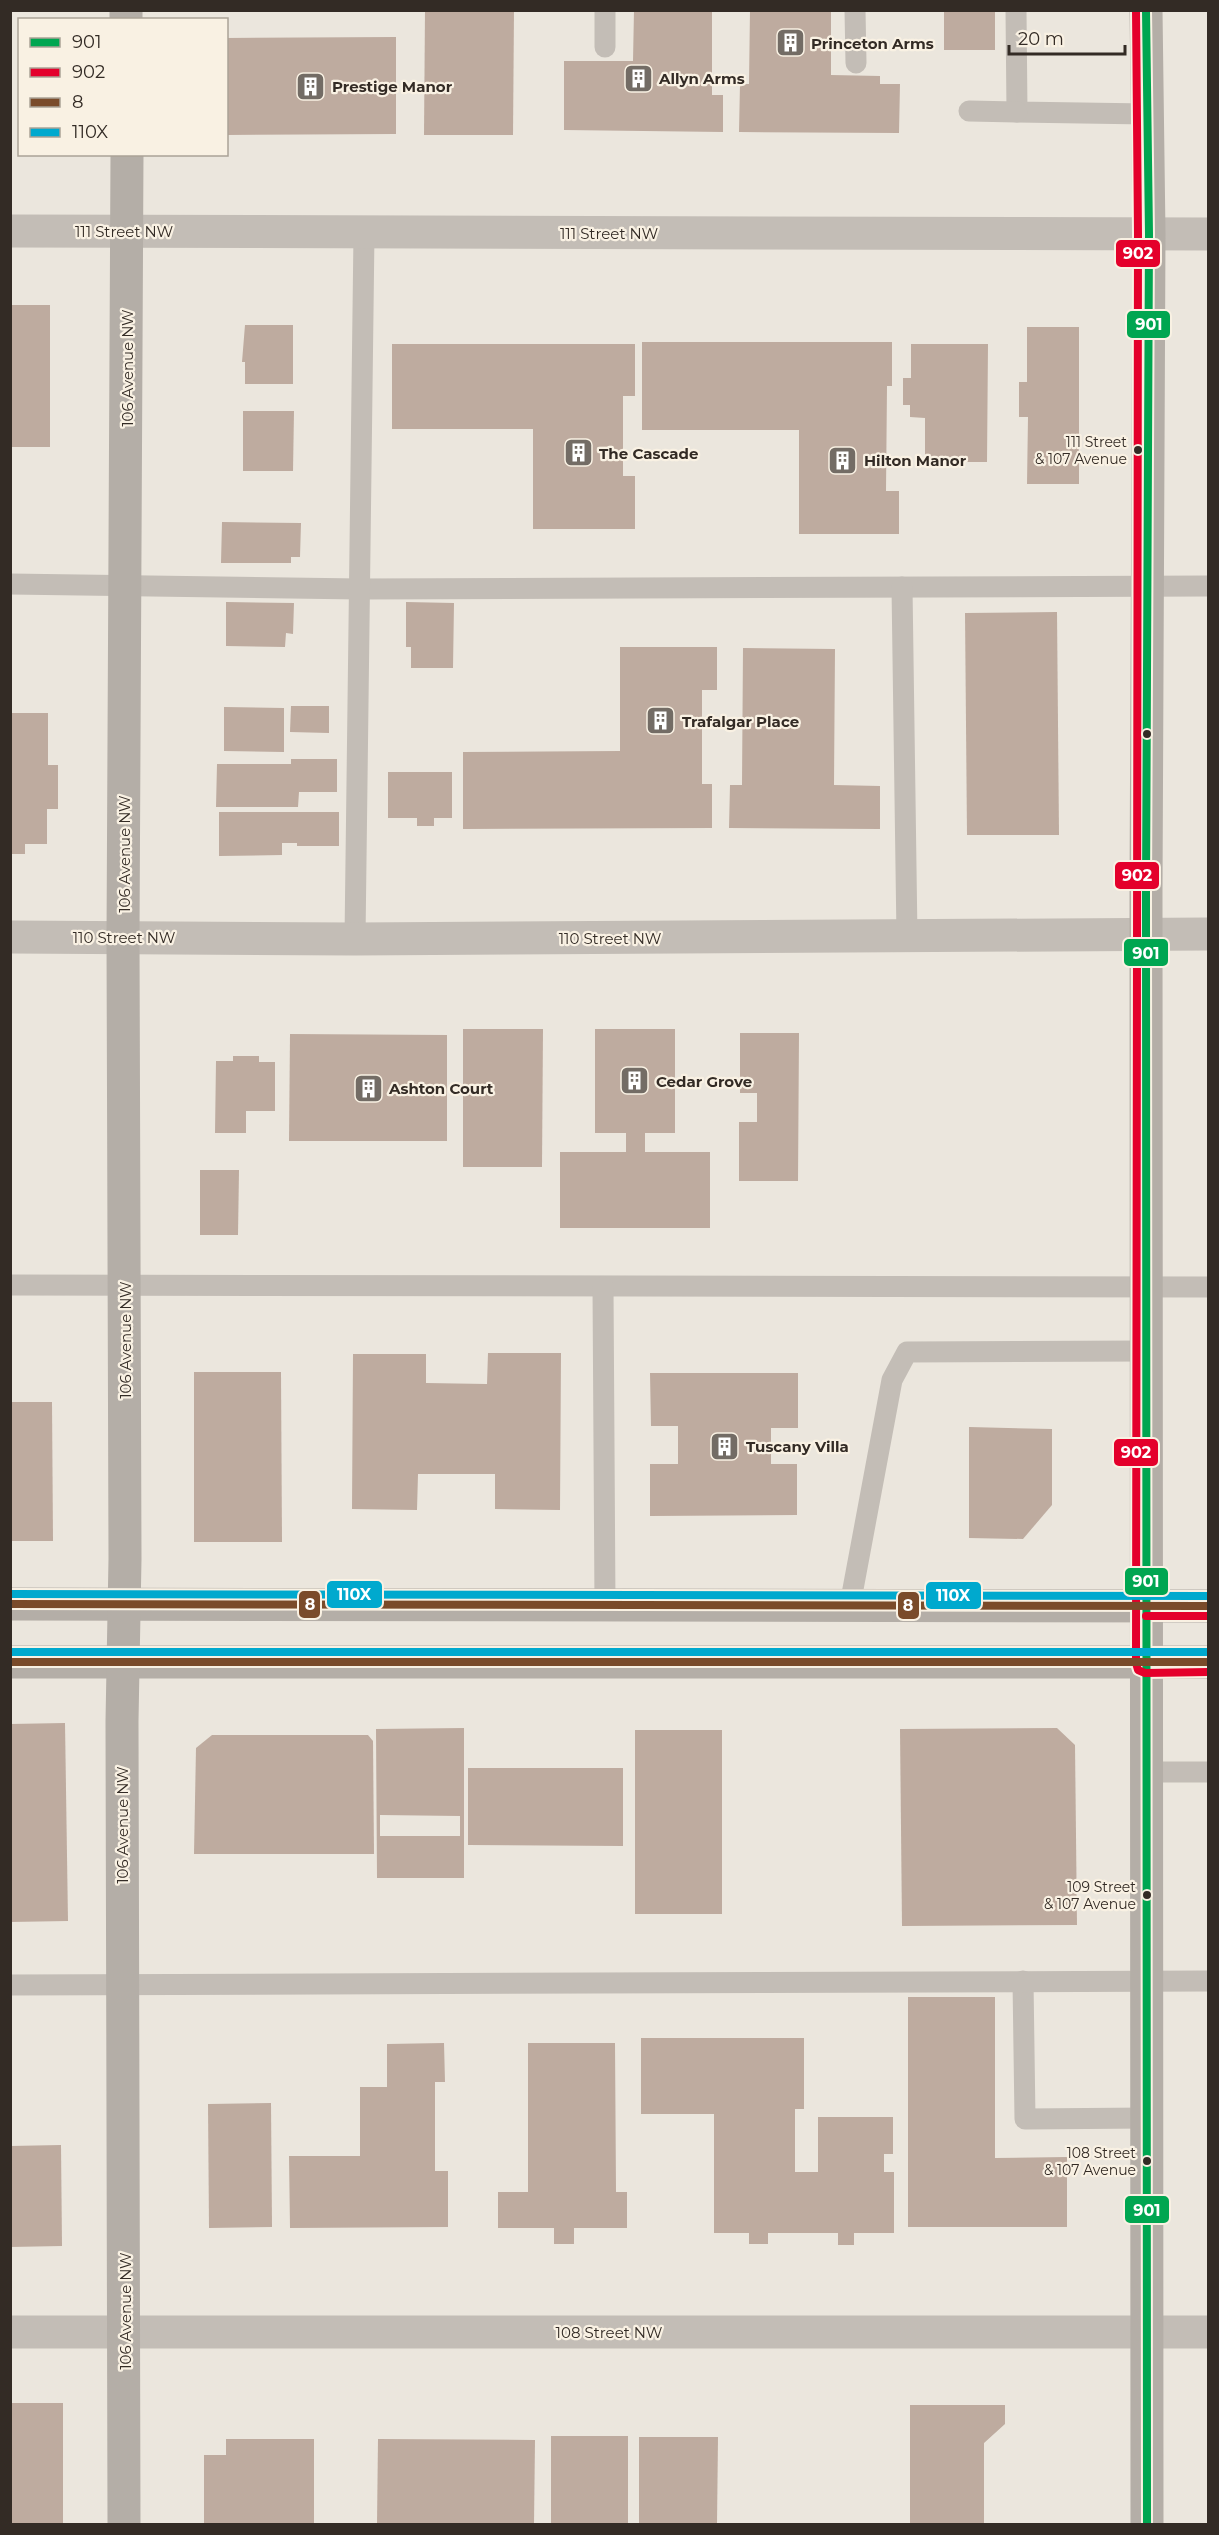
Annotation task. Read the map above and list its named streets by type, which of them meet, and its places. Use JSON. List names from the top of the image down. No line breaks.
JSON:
{"streets":{"main road":["106 Avenue NW"],"street":["111 Street NW","110 Street NW","108 Street NW"]},"crossings":[["111 Street NW","106 Avenue NW"],["106 Avenue NW","110 Street NW"],["106 Avenue NW","108 Street NW"]],"places":{"building":["Princeton Arms","Allyn Arms","Prestige Manor","The Cascade","Hilton Manor","Trafalgar Place","Cedar Grove","Ashton Court","Tuscany Villa"],"other":["111 Street & 107 Avenue","109 Street & 107 Avenue","108 Street & 107 Avenue"]},"lines":["transit line 901","transit line 902","transit line 110X","transit line 8"],"legend":["901","902","8","110X"],"scale_bar":"20 m"}
